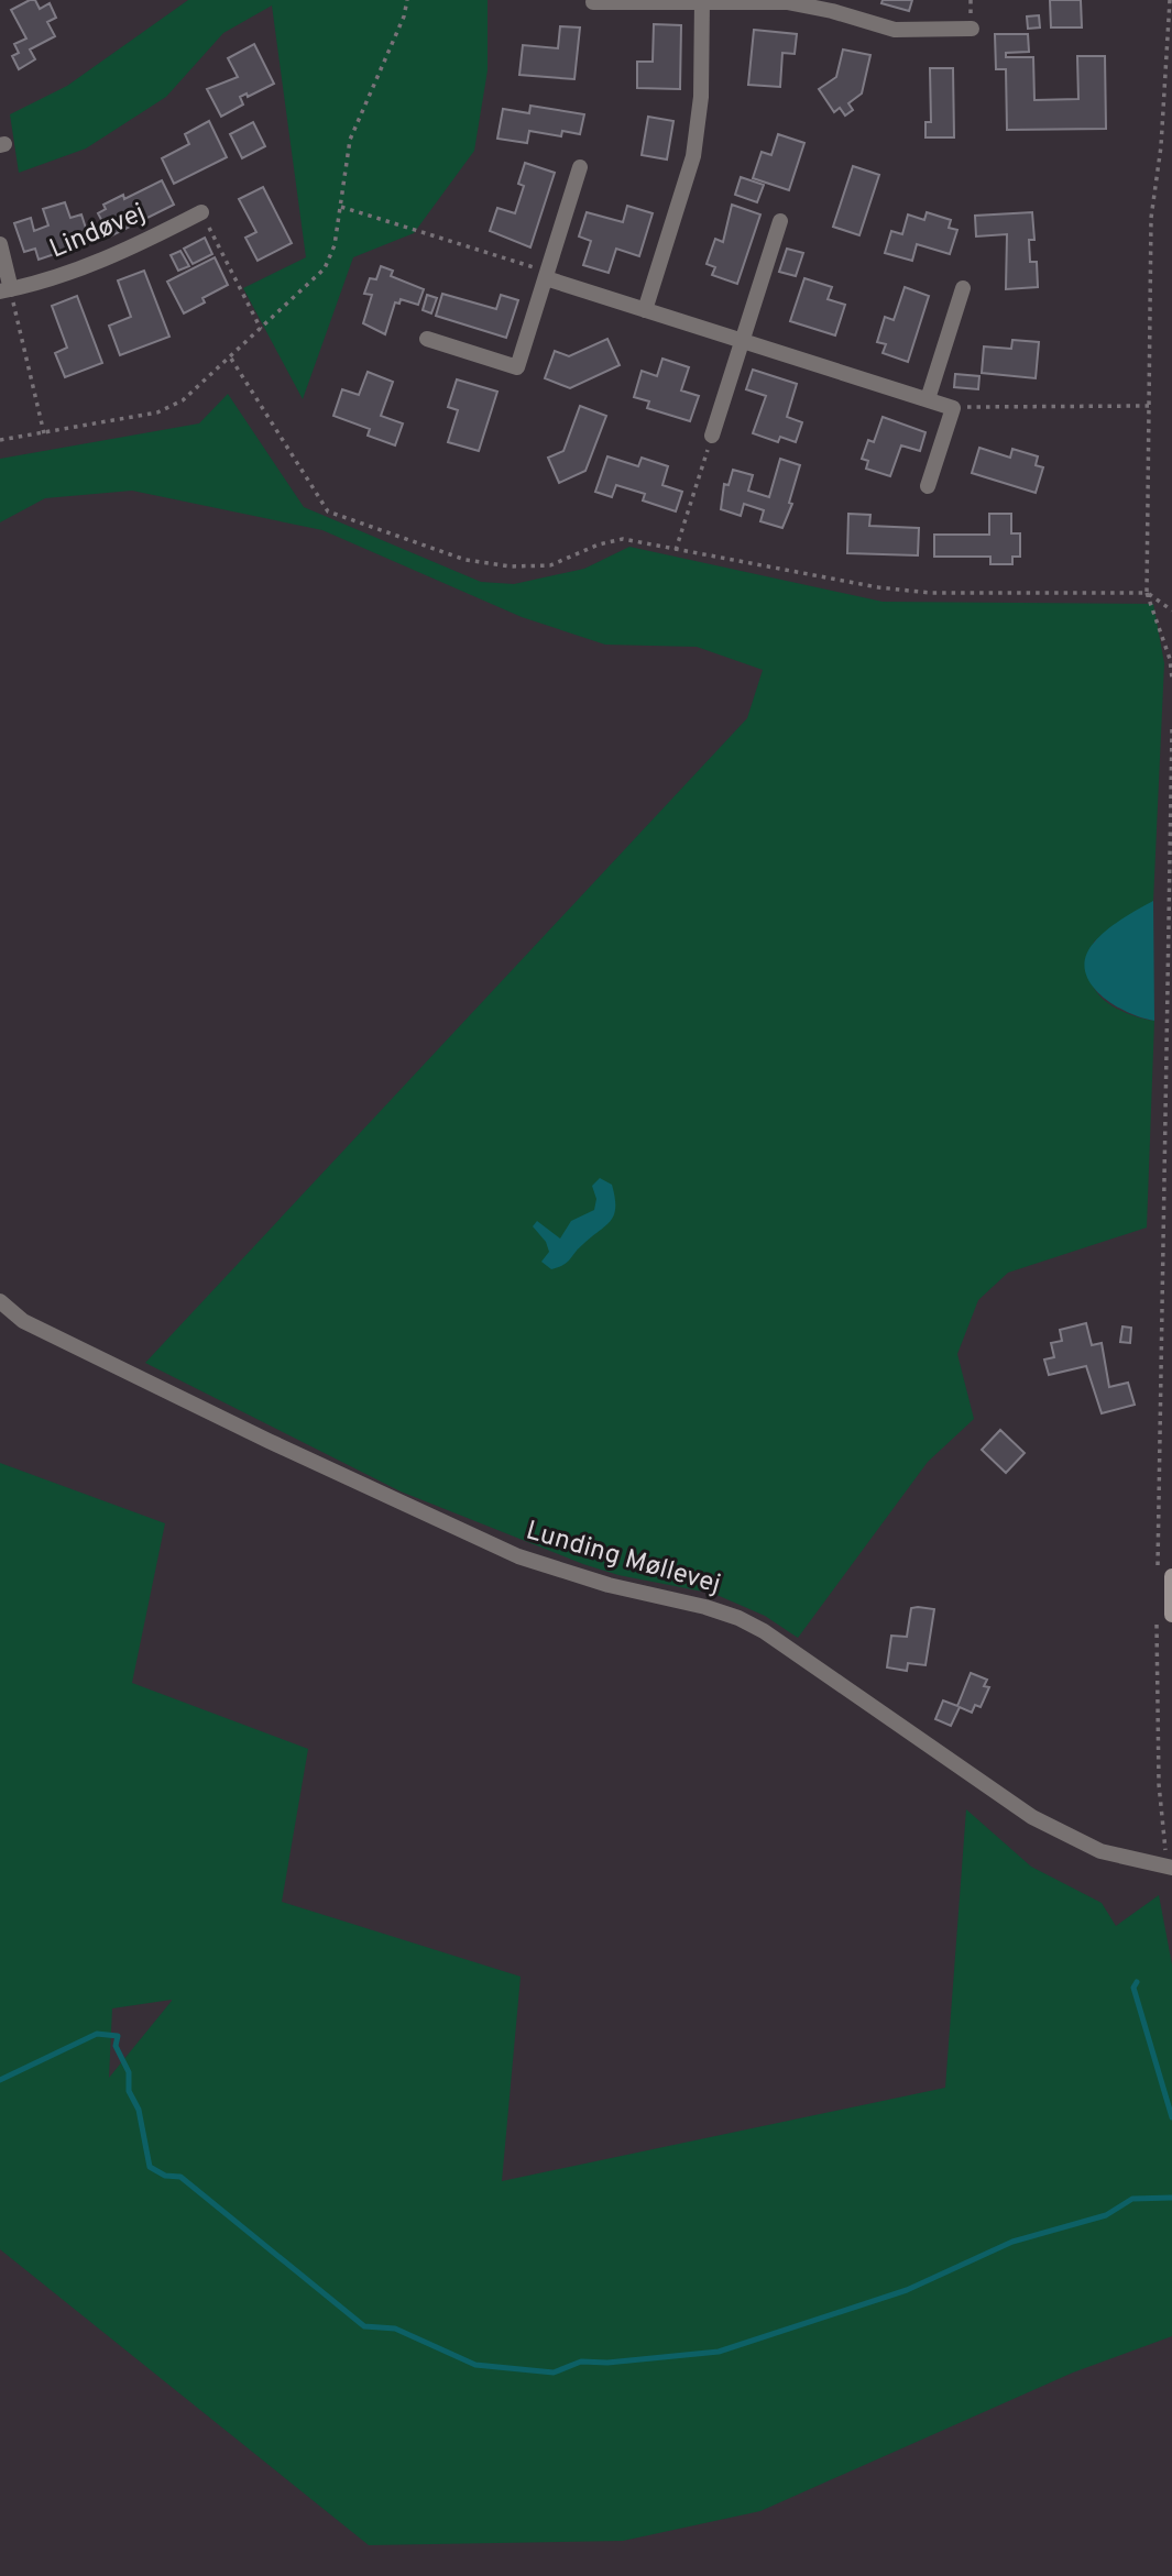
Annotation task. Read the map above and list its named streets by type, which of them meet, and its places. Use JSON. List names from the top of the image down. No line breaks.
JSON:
{"streets":{"street":["Lindøvej","Lunding Møllevej"]}}
